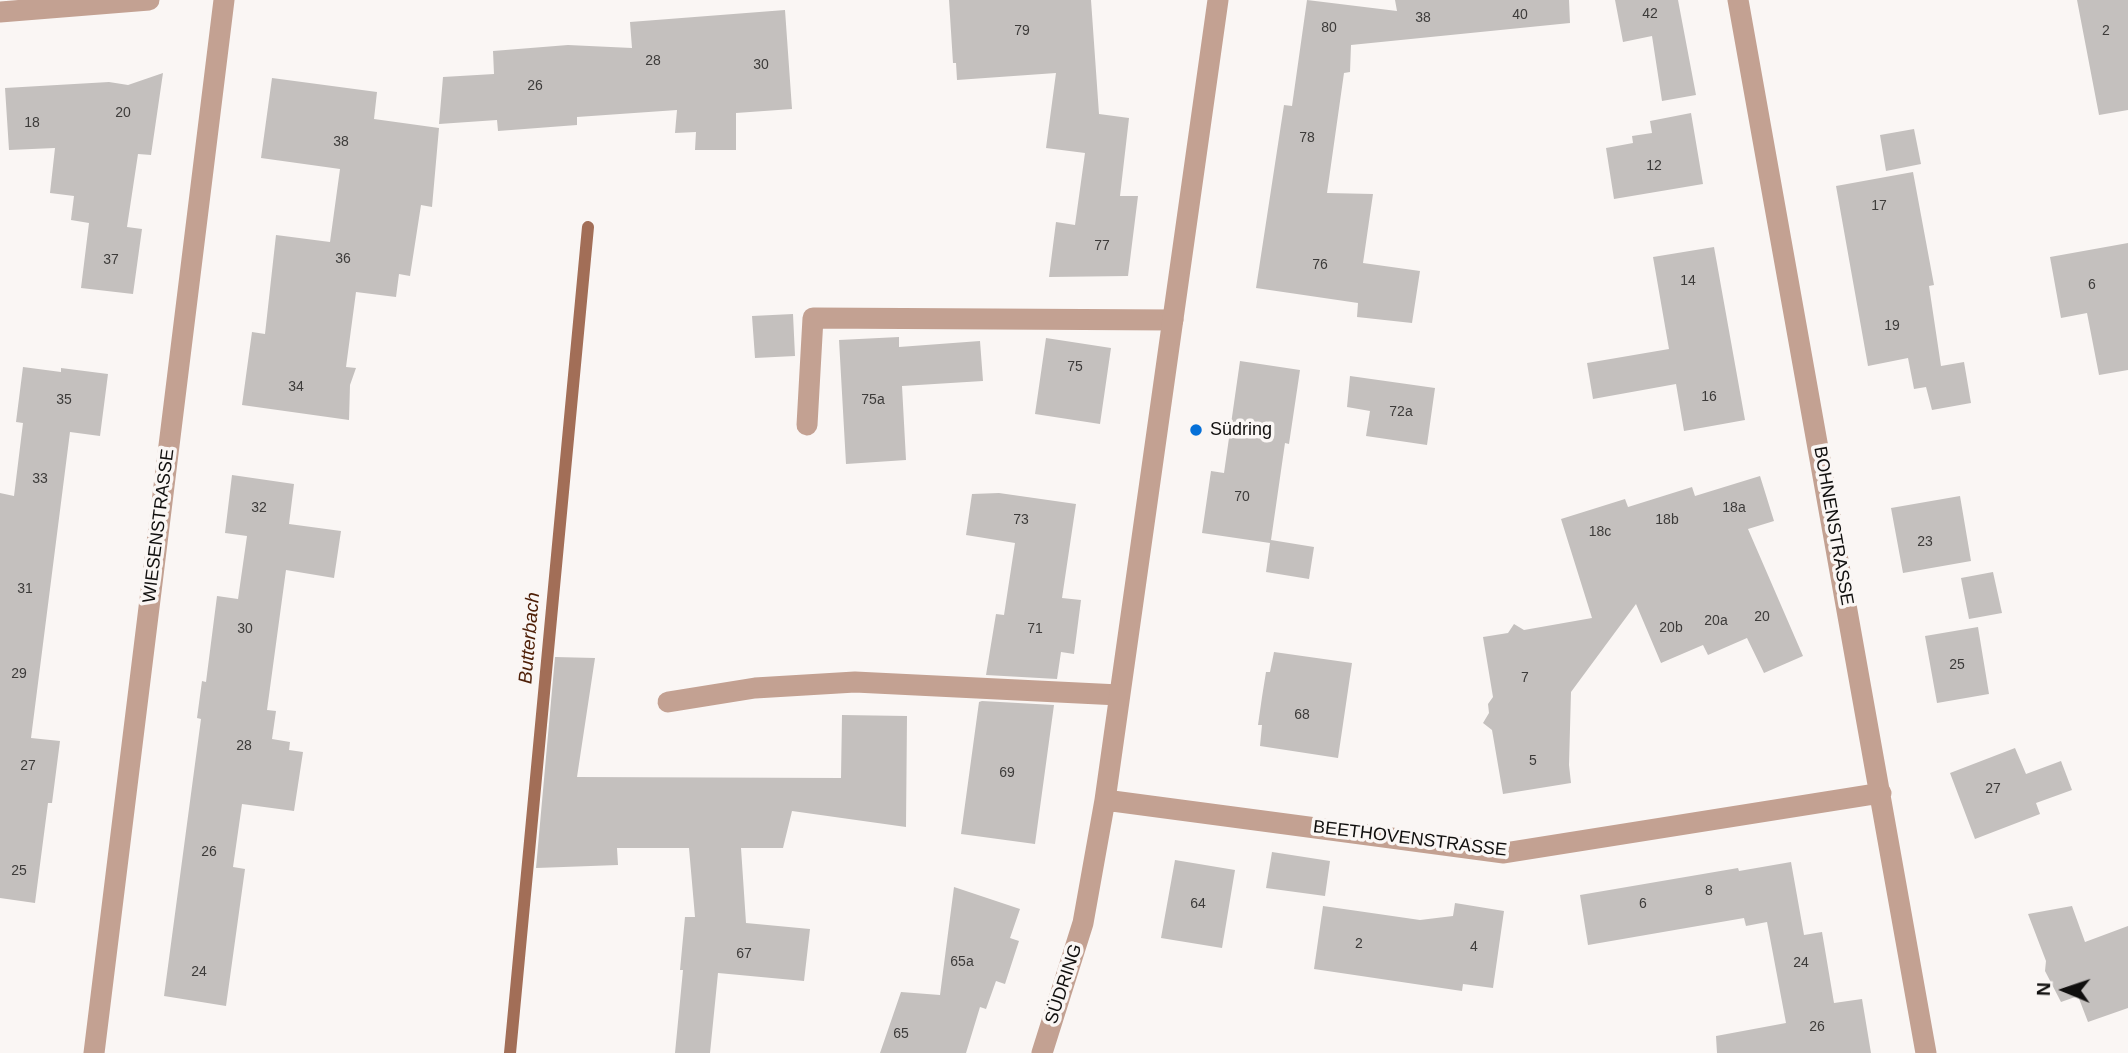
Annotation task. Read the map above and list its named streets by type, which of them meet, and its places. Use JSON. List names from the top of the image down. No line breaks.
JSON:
{"streets":{"street":["WIESENSTRASSE","BOHNENSTRASSE","BEETHOVENSTRASSE","SÜDRING"]},"crossings":[["BOHNENSTRASSE","BEETHOVENSTRASSE"],["BEETHOVENSTRASSE","SÜDRING"]],"water":["Butterbach"],"places":["Südring"],"house_numbers":["42","40","38","80","79","2","28","30","26","20","18","78","38","12","17","77","36","37","76","14","6","19","75","34","16","35","75a","72a","33","70","32","18a","73","18b","18c","23","31","20","20a","20b","30","71","25","29","7","68","28","5","27","69","27","26","25","8","64","6","2","4","67","65a","24","24","26","65"],"north":"left"}
